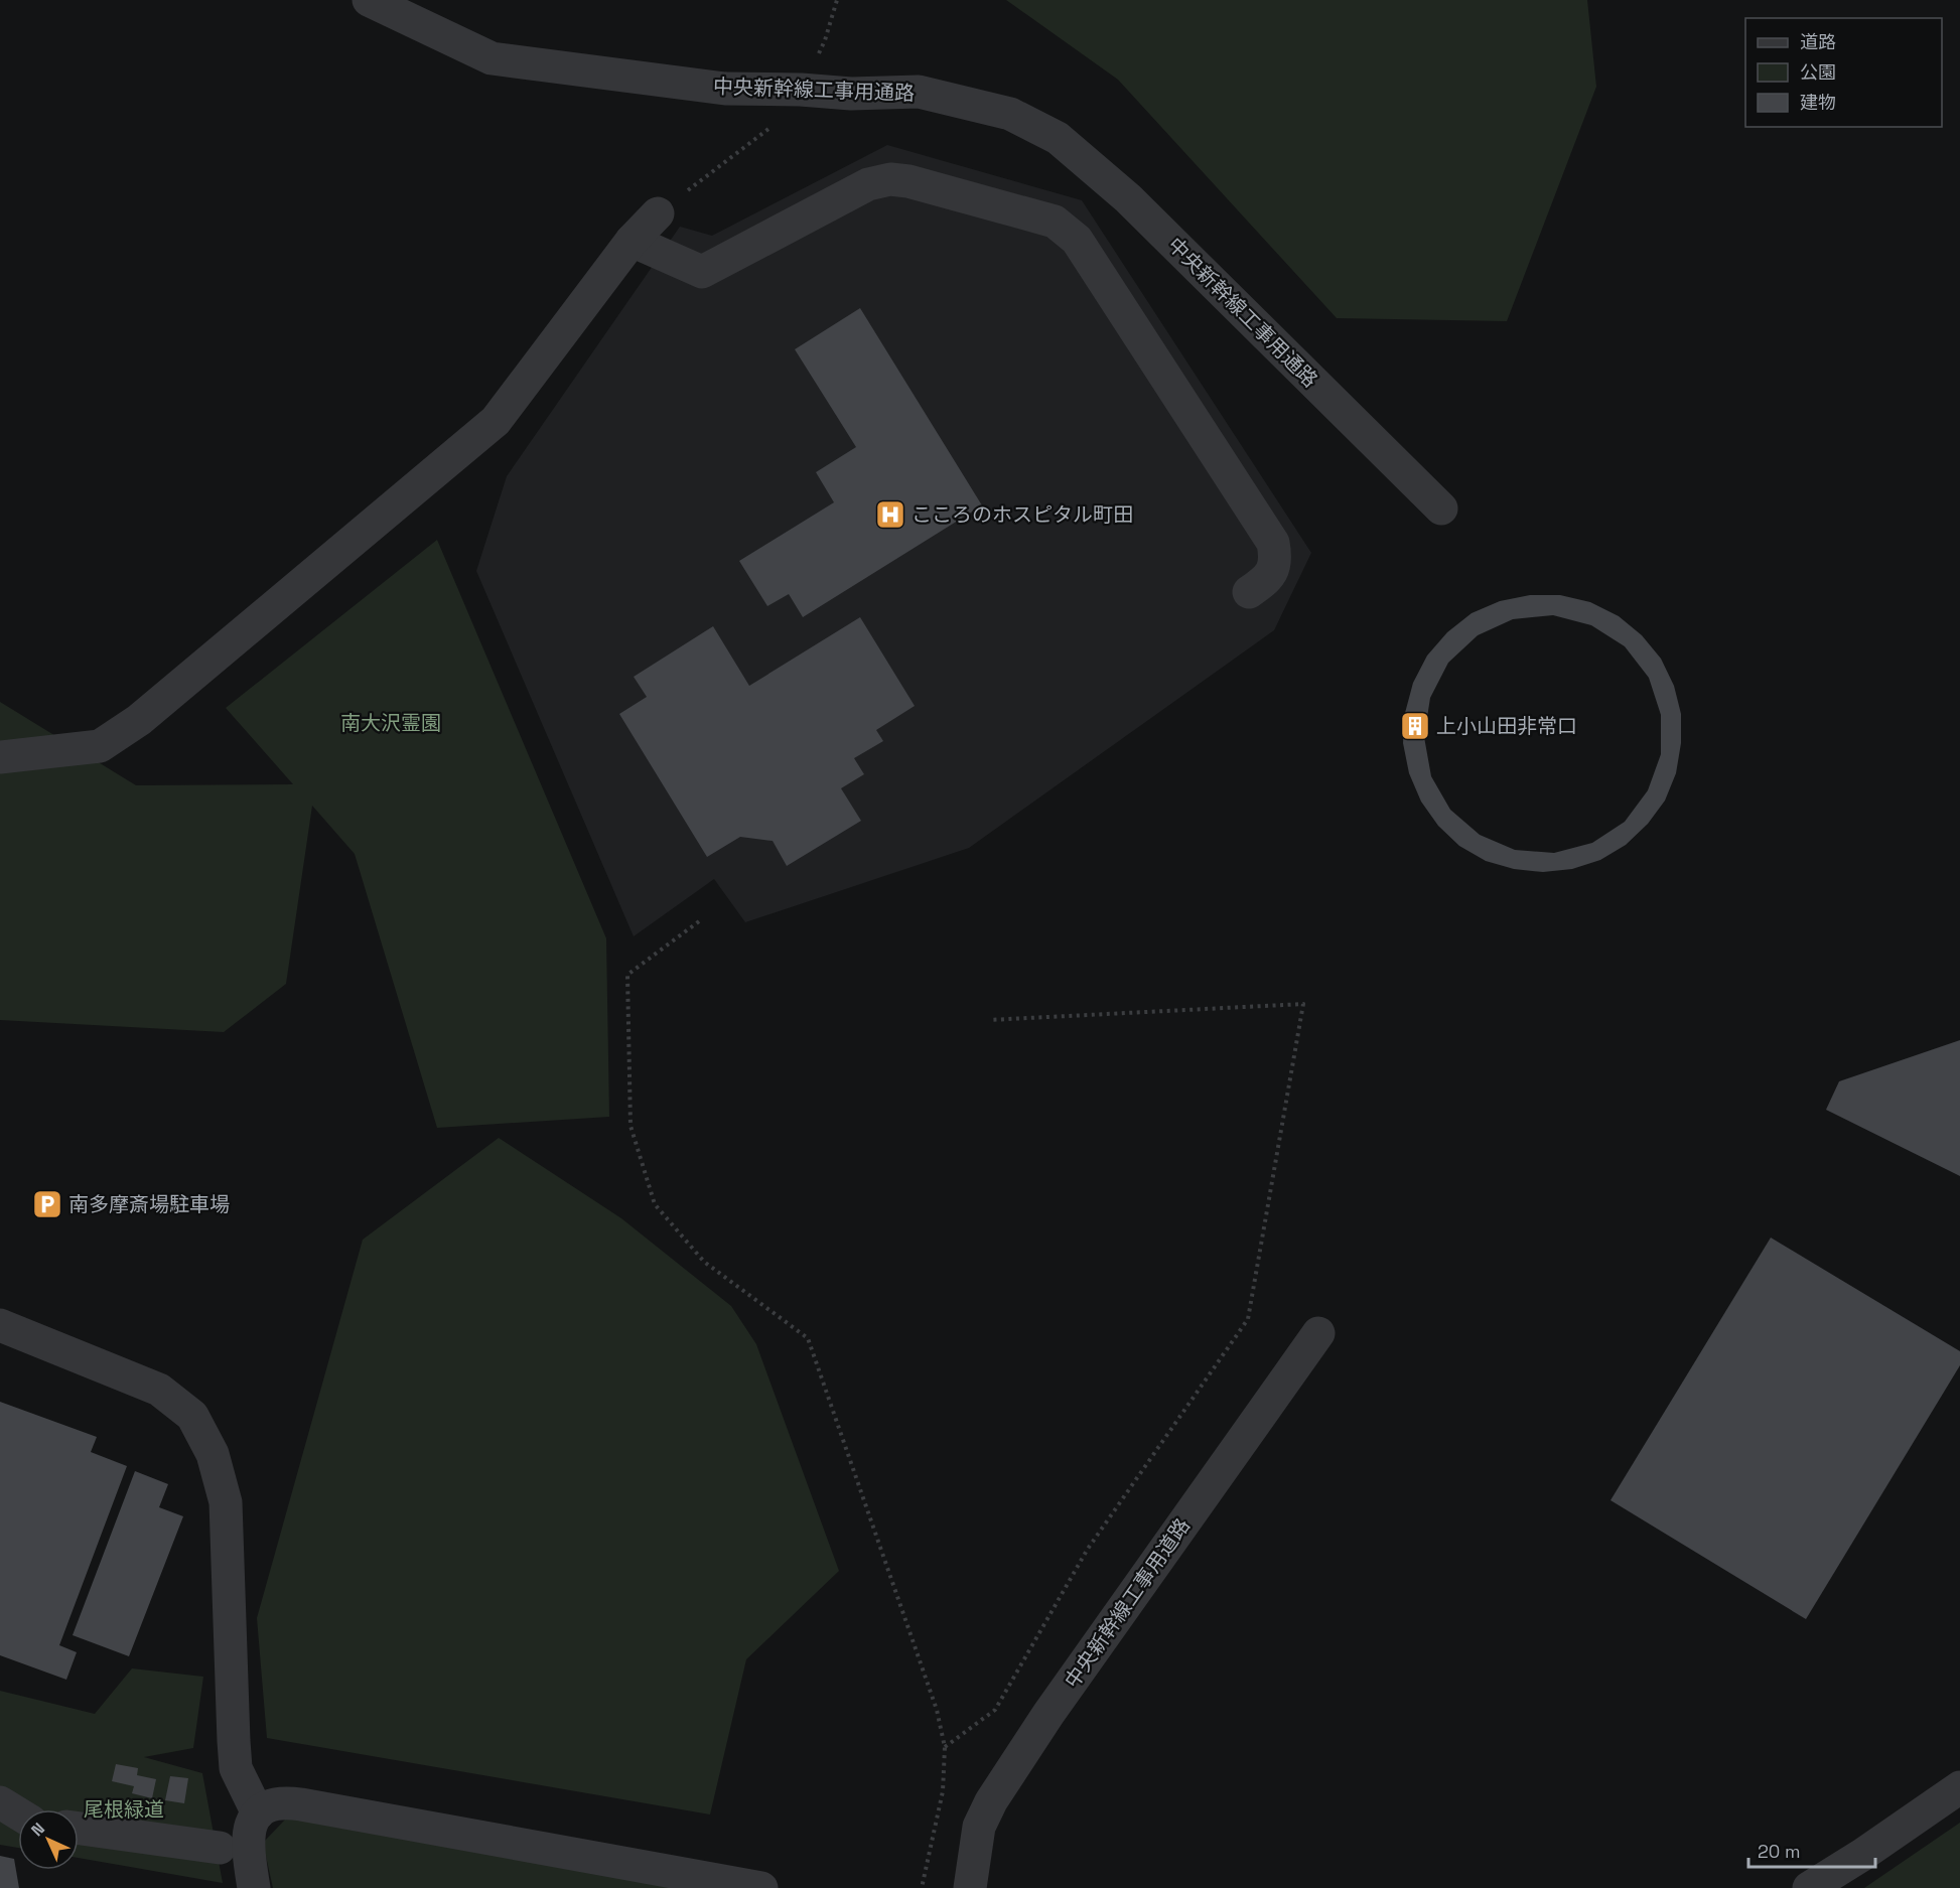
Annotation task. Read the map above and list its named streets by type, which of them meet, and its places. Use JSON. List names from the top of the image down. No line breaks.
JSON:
{"streets":{"street":["中央新幹線工事用通路","中央新幹線工事用道路"]},"parks":["南大沢霊園","尾根緑道"],"places":{"hospital":["こころのホスピタル町田"],"building":["上小山田非常口"],"parking":["南多摩斎場駐車場"]},"legend":["道路","公園","建物"],"scale_bar":"20 m","north":"top left"}
